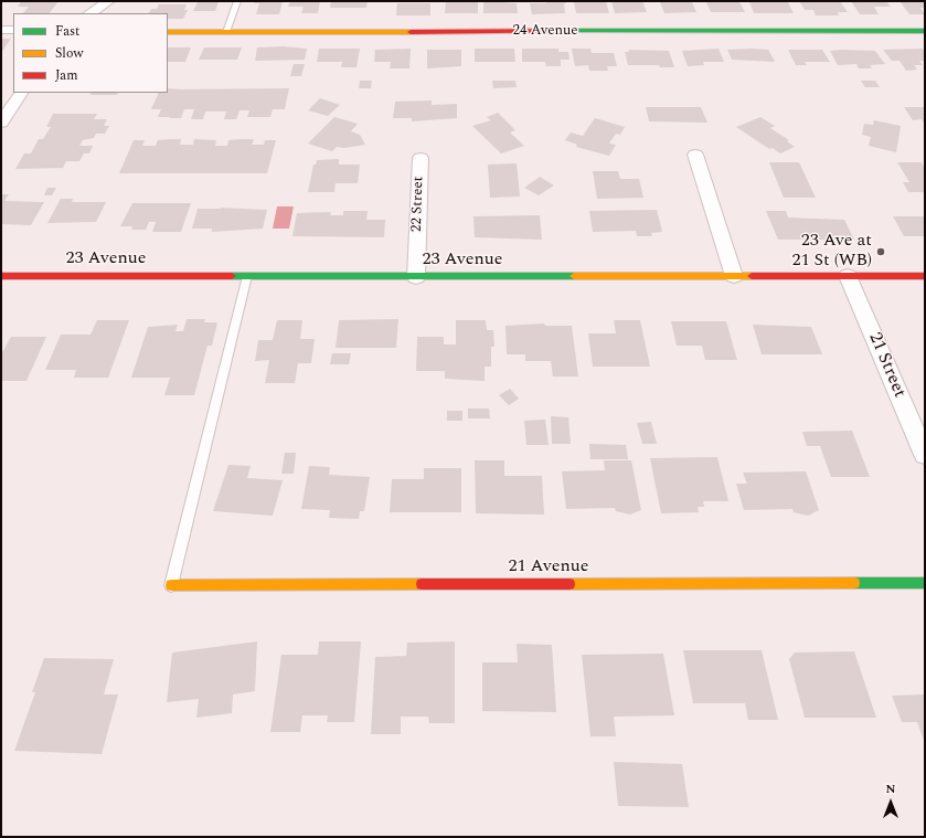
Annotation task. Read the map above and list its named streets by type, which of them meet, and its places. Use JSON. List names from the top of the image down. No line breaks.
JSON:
{"streets":{"street":["24 Avenue","22 Street","23 Avenue","21 Street","21 Avenue"]},"crossings":[["22 Street","23 Avenue"],["23 Avenue","21 Street"]],"places":["23 Ave at 21 St (WB)"],"legend":["Fast","Slow","Jam"],"north":"top"}
